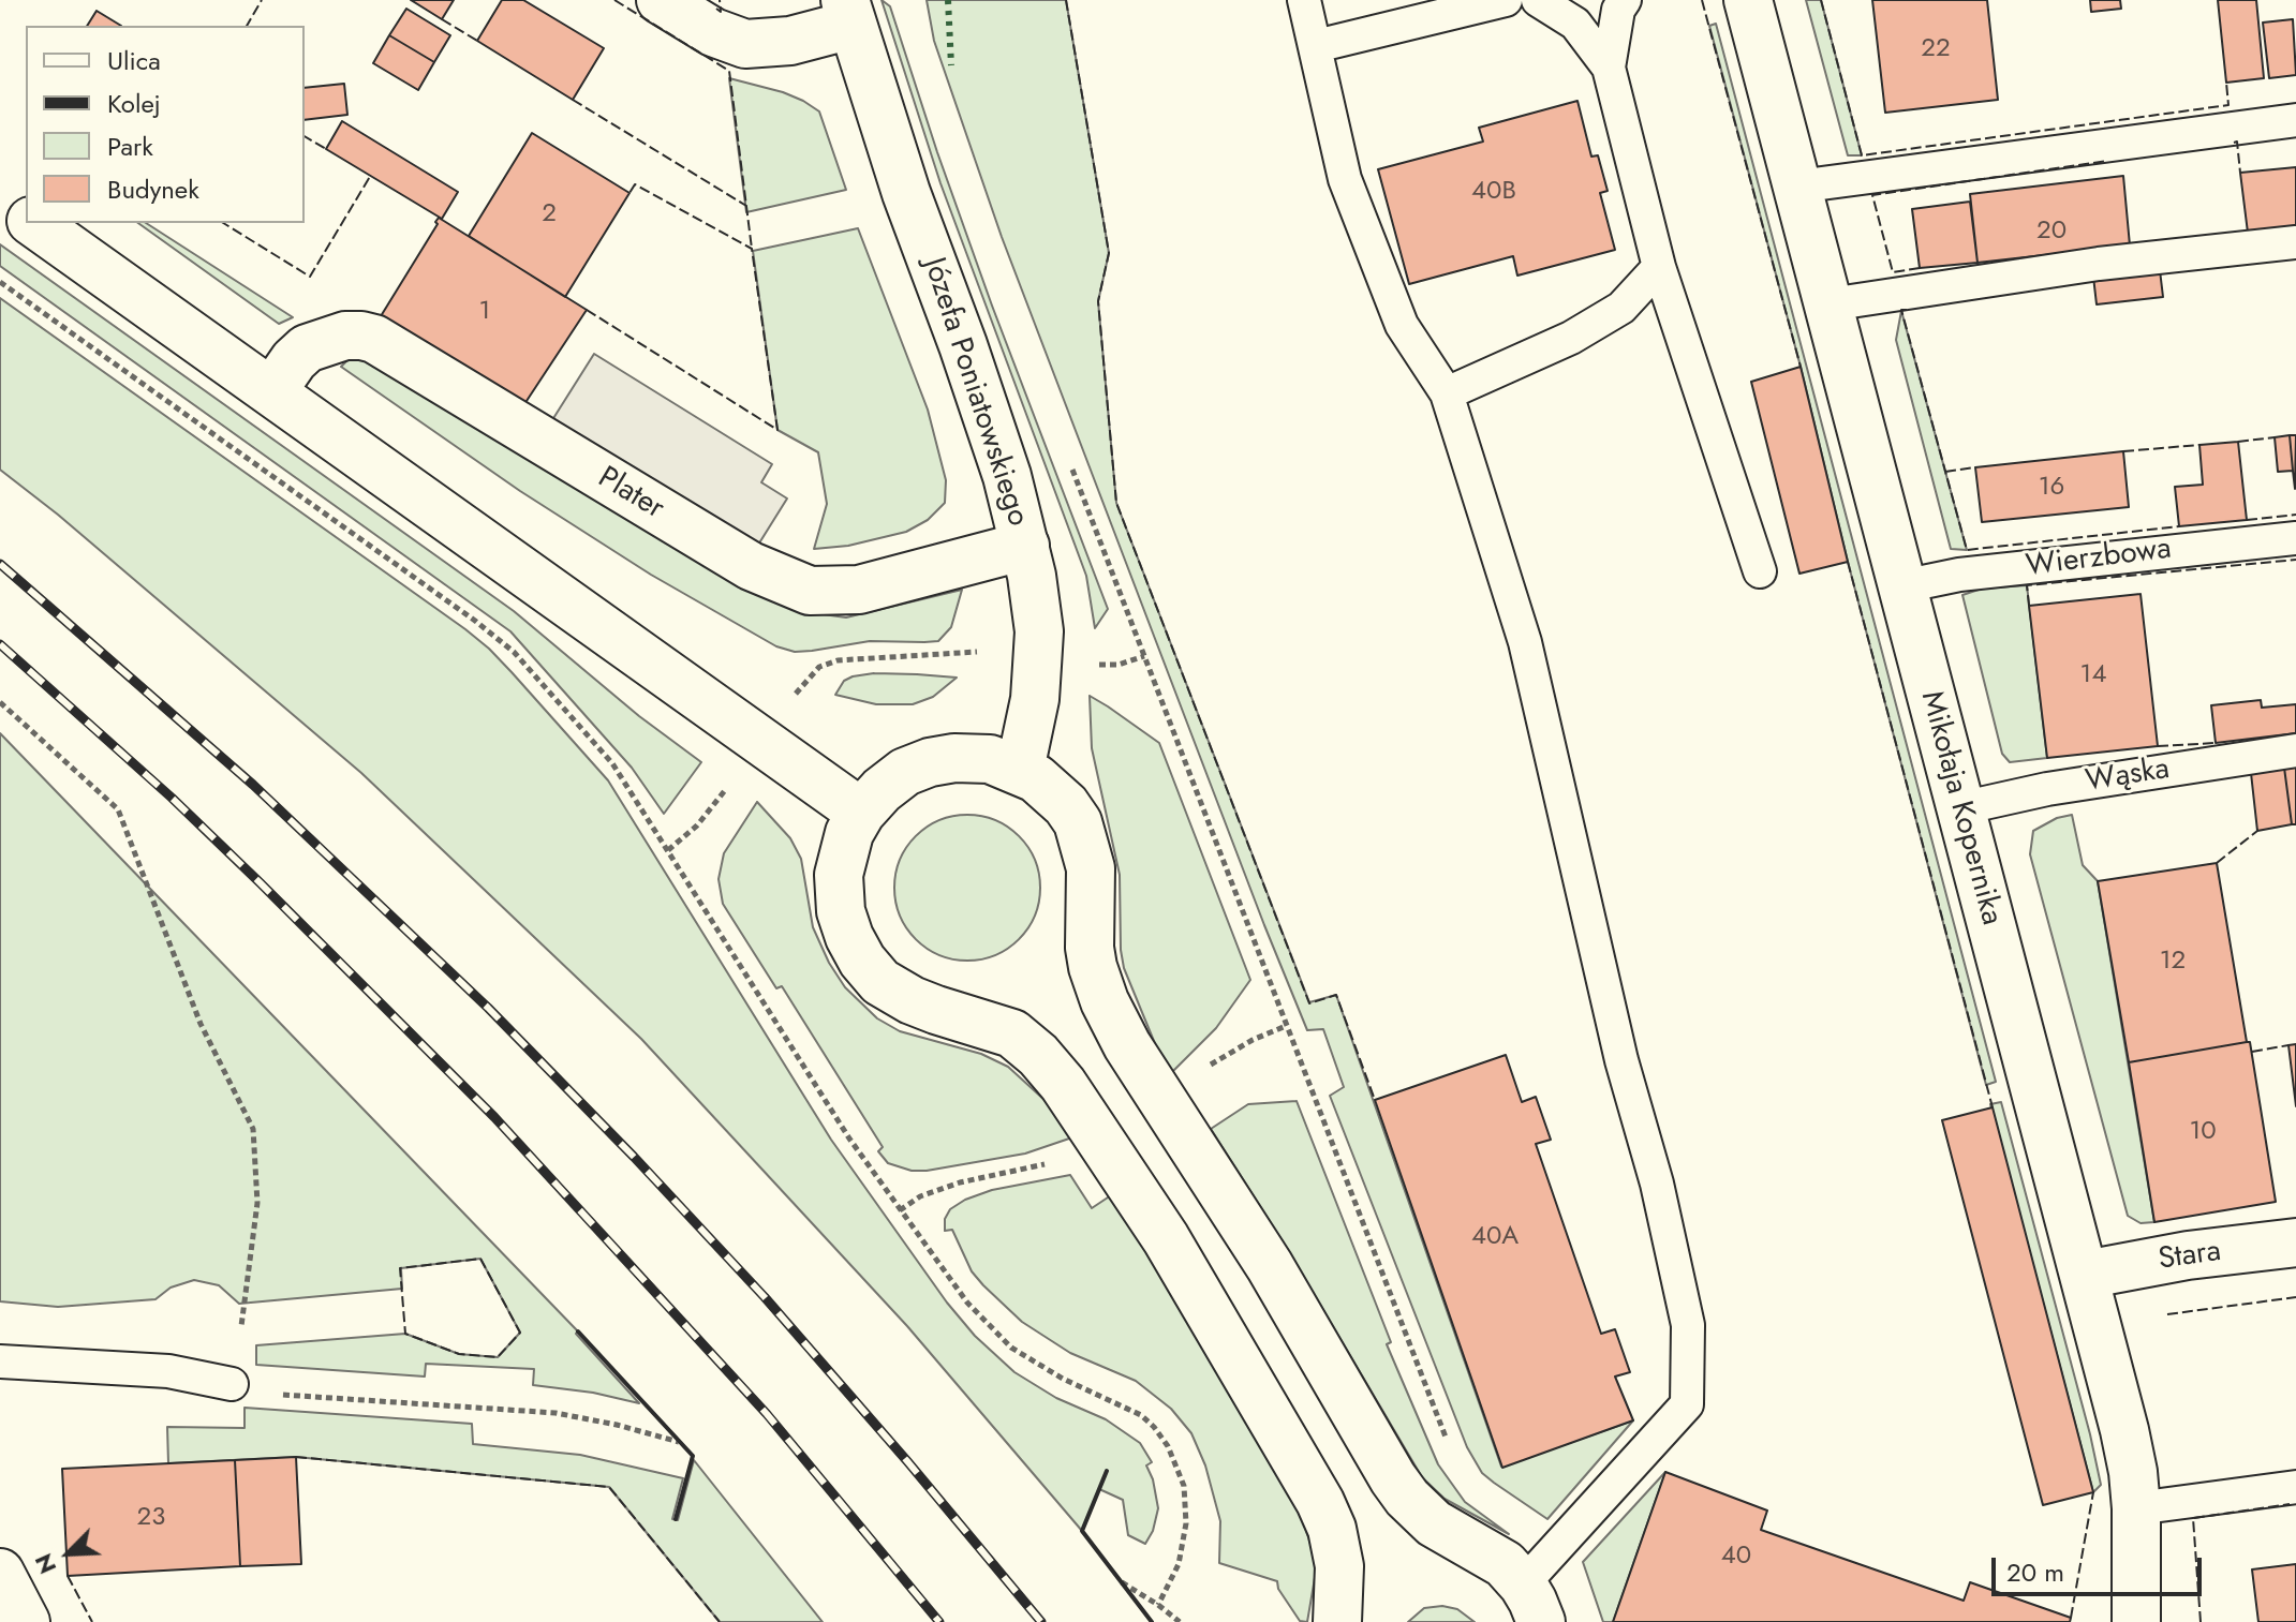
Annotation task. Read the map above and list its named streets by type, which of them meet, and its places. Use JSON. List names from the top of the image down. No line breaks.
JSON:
{"streets":{"street":["Józefa Poniatowskiego","Plater","Mikołaja Kopernika","Stara"],"lane":["Wierzbowa","Wąska"]},"crossings":[["Józefa Poniatowskiego","Plater"],["Wierzbowa","Mikołaja Kopernika"],["Wąska","Mikołaja Kopernika"],["Mikołaja Kopernika","Stara"]],"house_numbers":["22","40B","2","20","1","16","14","12","10","40A","23","40"],"legend":["Ulica","Kolej","Park","Budynek"],"scale_bar":"20 m","north":"bottom left"}
